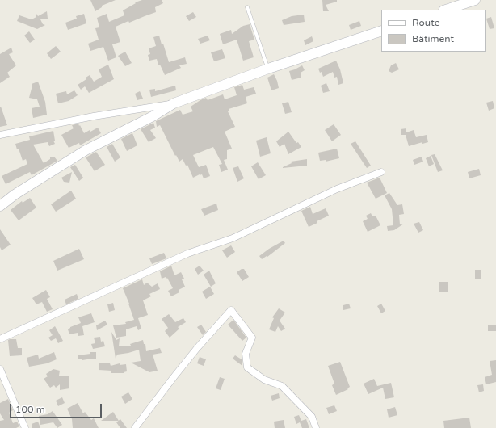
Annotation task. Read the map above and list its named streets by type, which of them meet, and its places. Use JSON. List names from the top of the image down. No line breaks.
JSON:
{"legend":["Route","Bâtiment"],"scale_bar":"100 m"}
